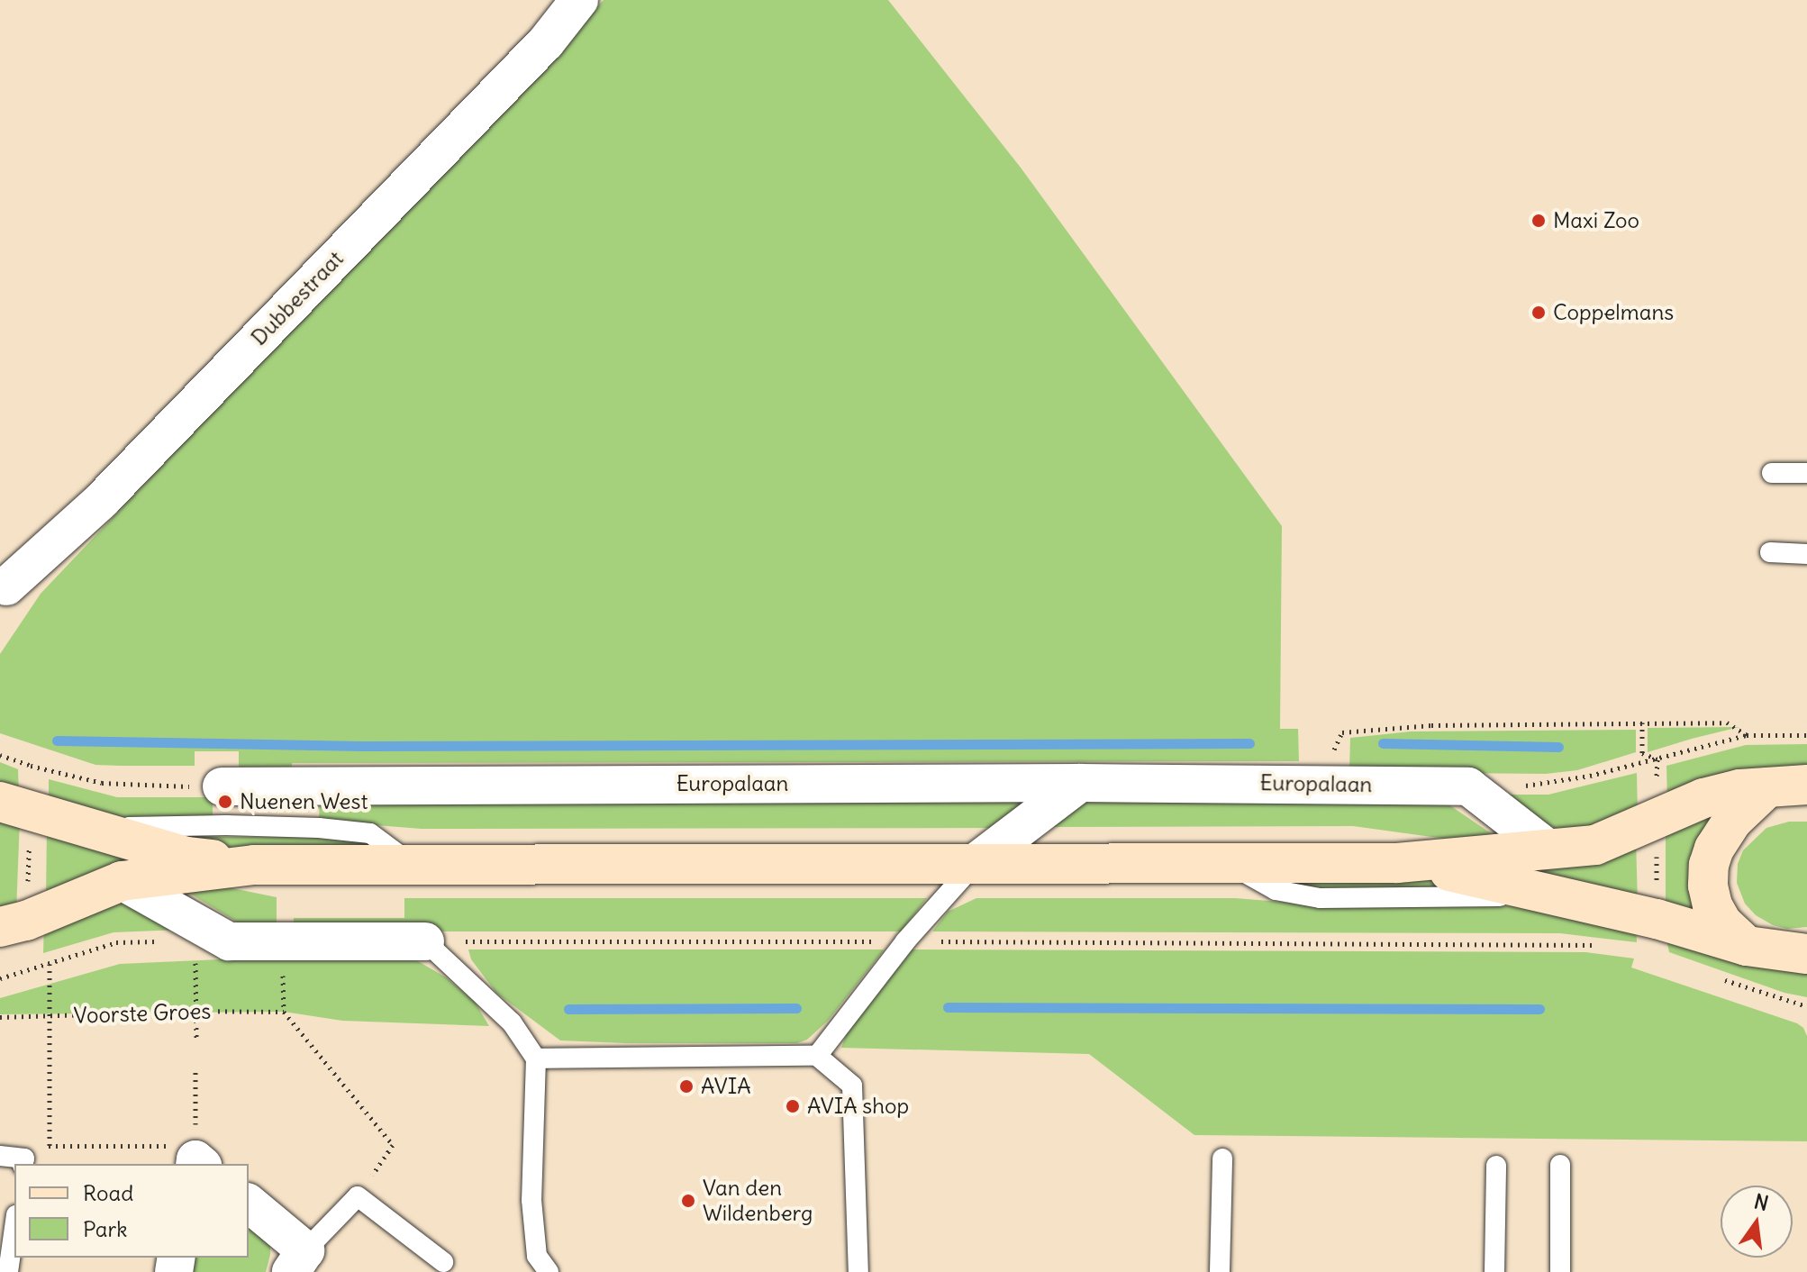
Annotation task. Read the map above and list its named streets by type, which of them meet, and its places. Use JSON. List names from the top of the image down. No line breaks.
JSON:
{"streets":{"street":["Dubbestraat","Europalaan"],"path":["Voorste Groes"]},"places":["Maxi Zoo","Coppelmans","Nuenen West","AVIA","AVIA shop","Van den Wildenberg"],"legend":["Road","Park"],"north":"top"}
